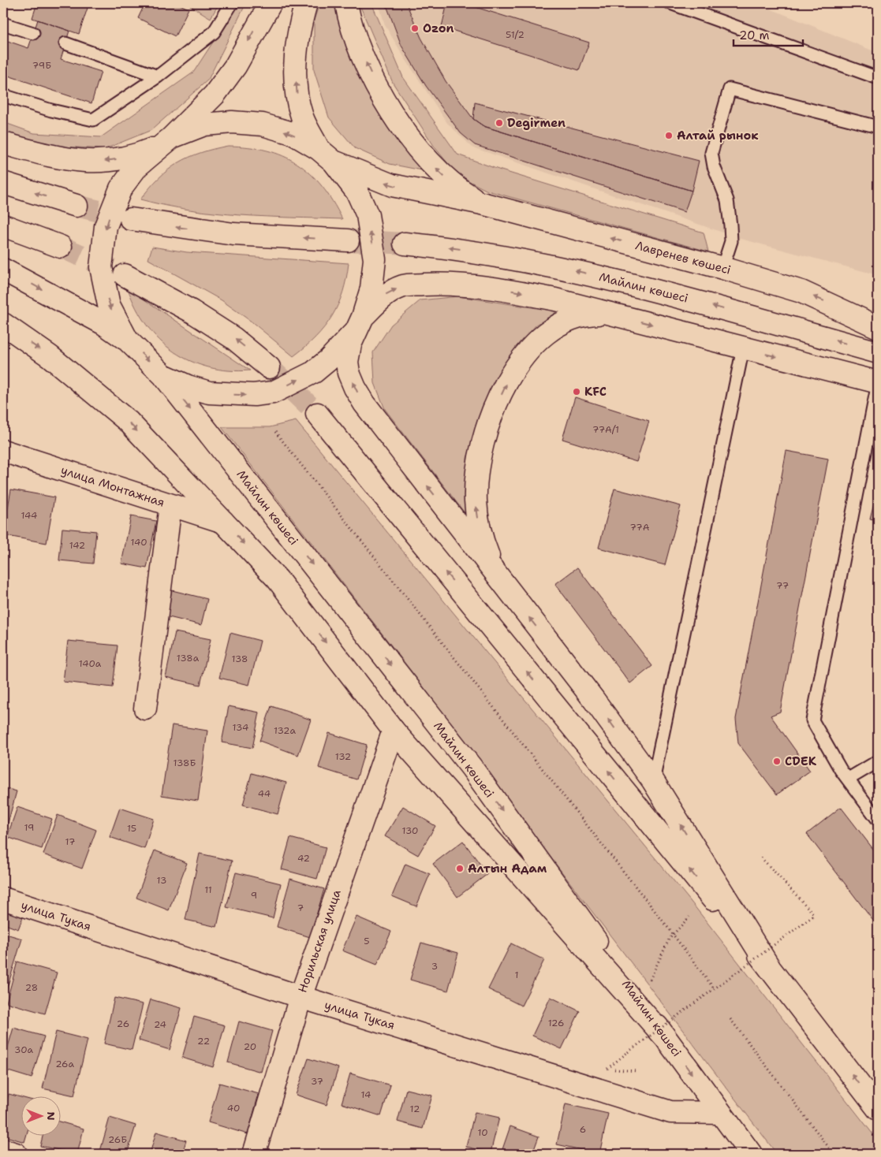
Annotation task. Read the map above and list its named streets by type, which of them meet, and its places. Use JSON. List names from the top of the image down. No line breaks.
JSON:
{"streets":{"main road":["Лавренев көшесі","Майлин көшесі","улица Монтажная","улица Тукая","Норильская улица"]},"crossings":[["Майлин көшесі","улица Тукая"],["улица Тукая","Норильская улица"]],"places":["Ozon","Degirmen","Алтай рынок","KFC","CDEK","Алтын Адам"],"house_numbers":["51/2","79Б","77А/1","144","77А","140","142","77","138а","138","140а","134","132а","132","138Б","44","19","15","130","17","42","13","11","9","7","5","3","1","28","126","26","24","22","20","30а","26а","37","14","40","12","6","10","26Б"],"scale_bar":"20 m","north":"right"}
